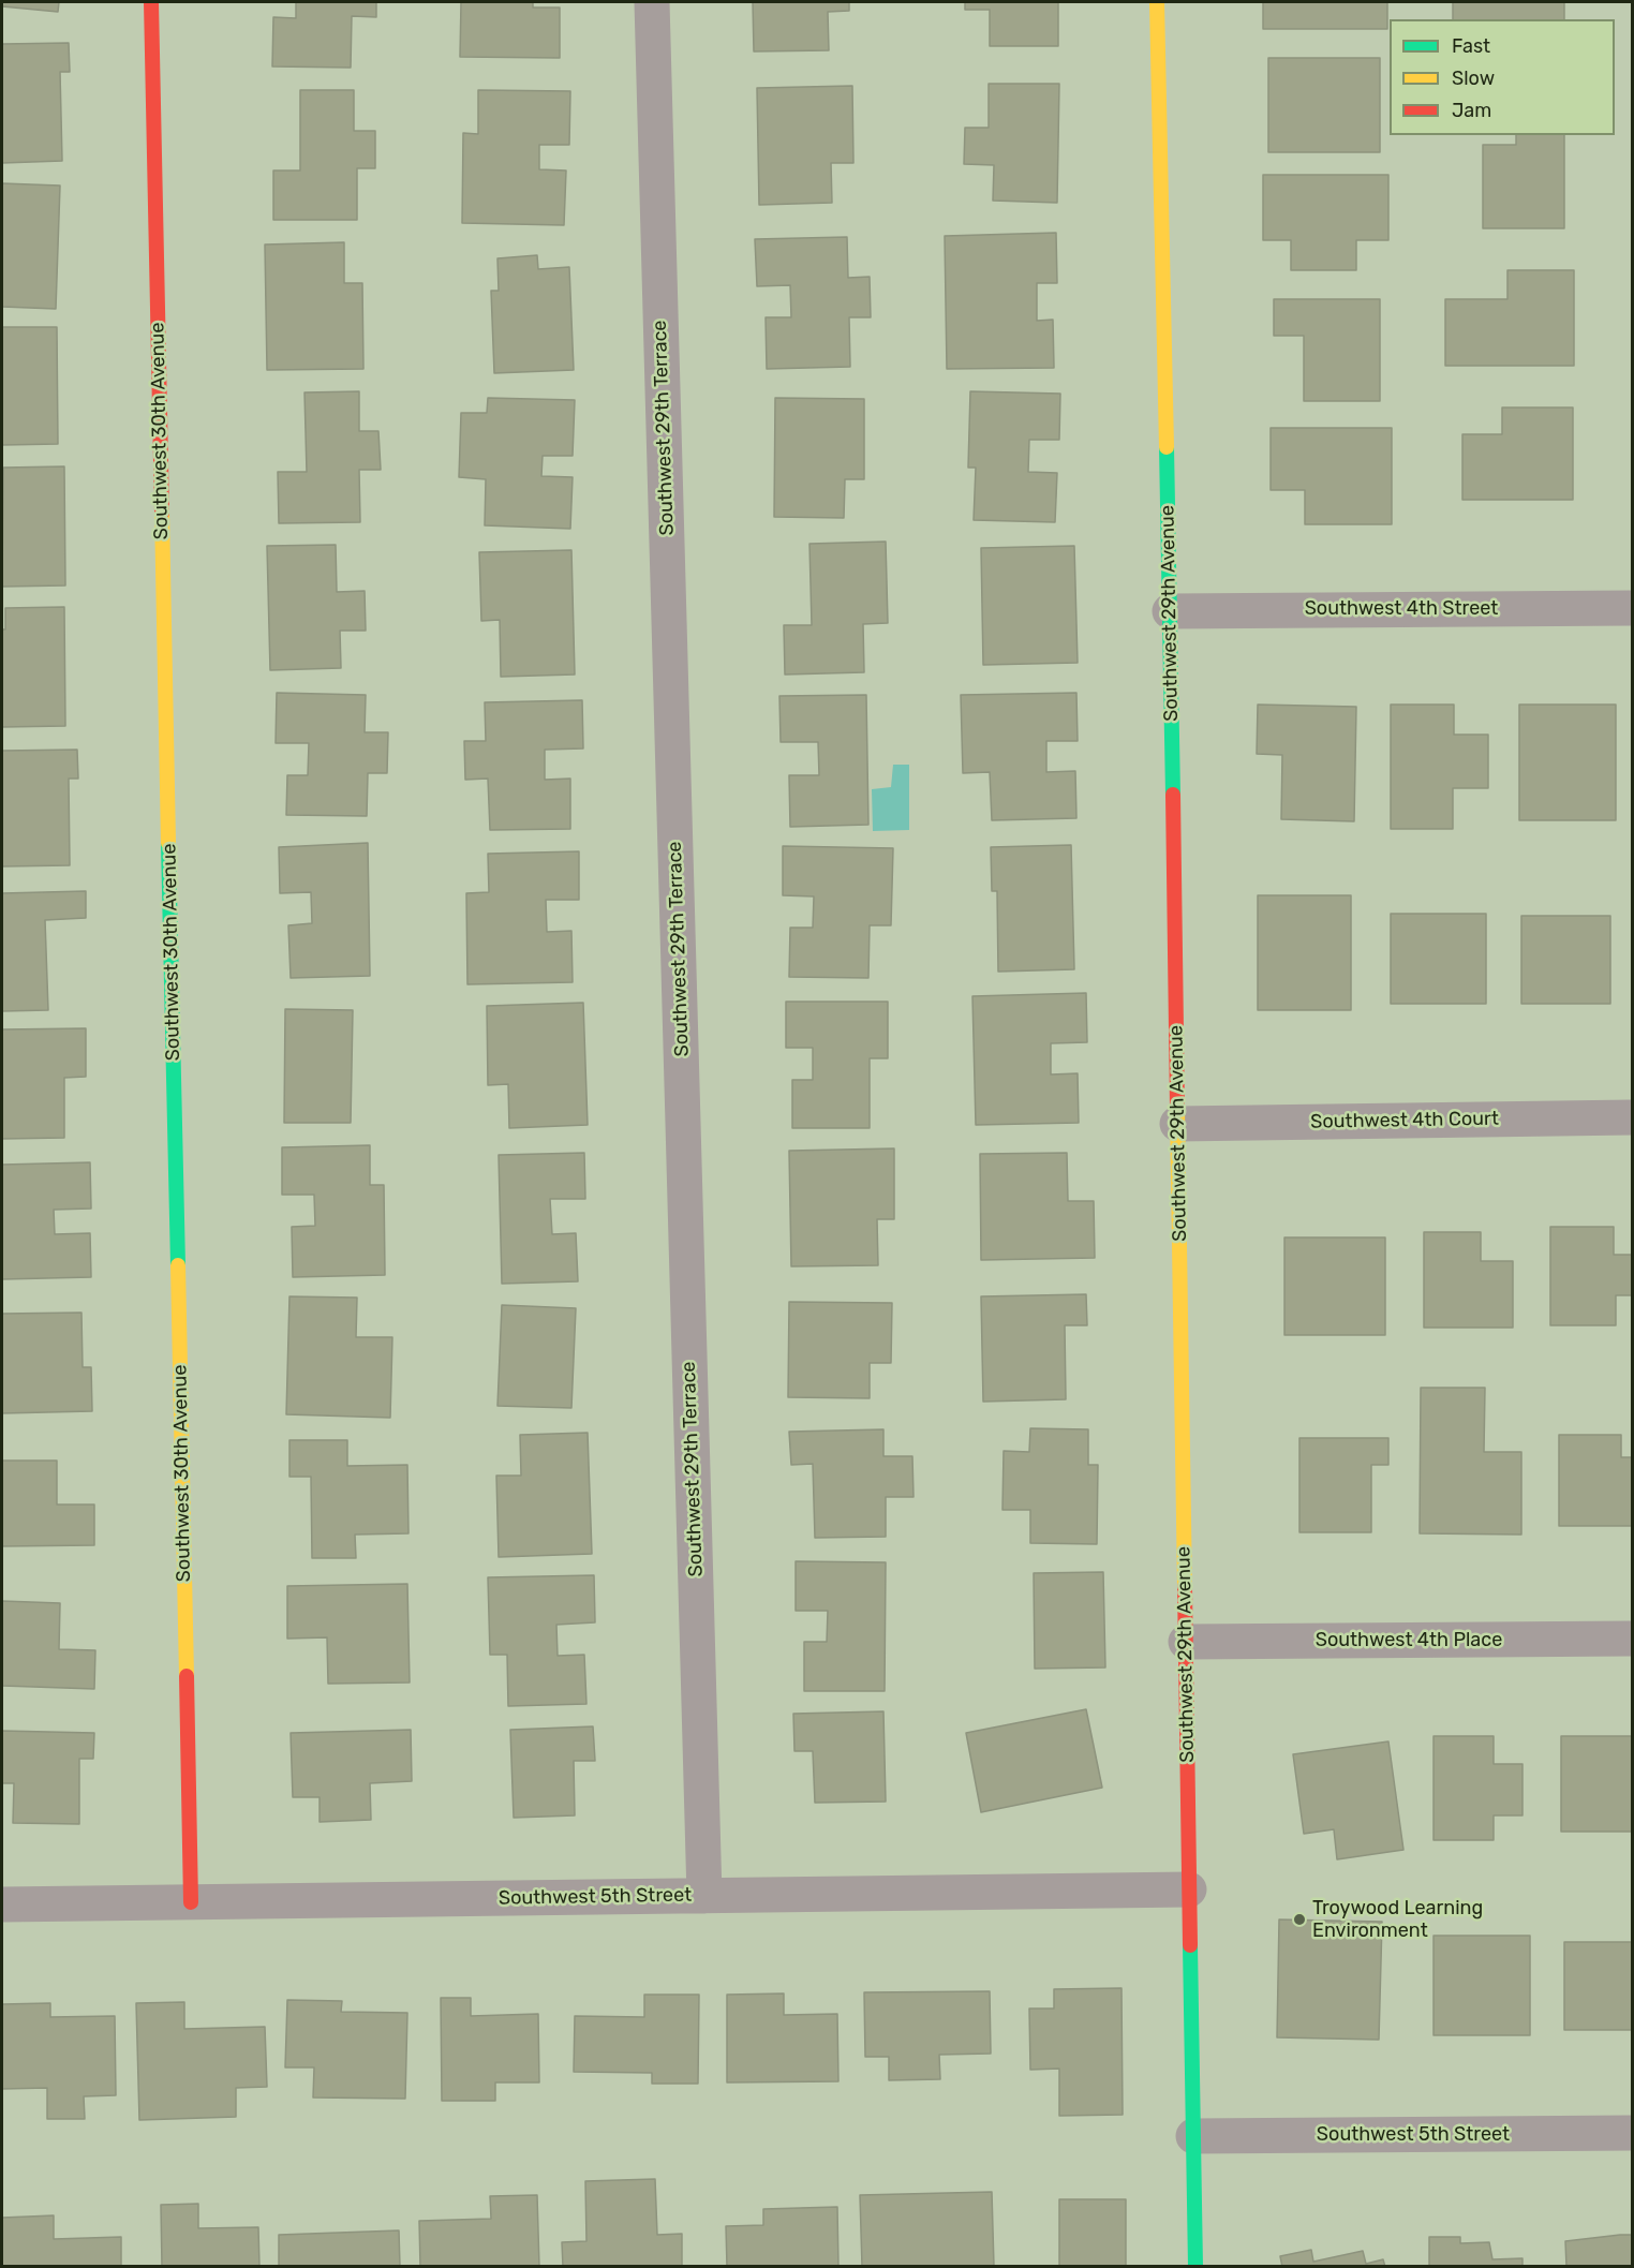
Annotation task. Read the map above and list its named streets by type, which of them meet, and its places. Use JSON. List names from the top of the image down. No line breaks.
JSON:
{"streets":{"street":["Southwest 29th Terrace","Southwest 30th Avenue","Southwest 4th Street","Southwest 29th Avenue","Southwest 4th Court","Southwest 4th Place","Southwest 5th Street"]},"crossings":[["Southwest 29th Terrace","Southwest 5th Street"],["Southwest 30th Avenue","Southwest 5th Street"],["Southwest 4th Street","Southwest 29th Avenue"],["Southwest 29th Avenue","Southwest 4th Court"],["Southwest 29th Avenue","Southwest 4th Place"],["Southwest 29th Avenue","Southwest 5th Street"]],"places":["Troywood Learning Environment"],"legend":["Fast","Slow","Jam"]}
